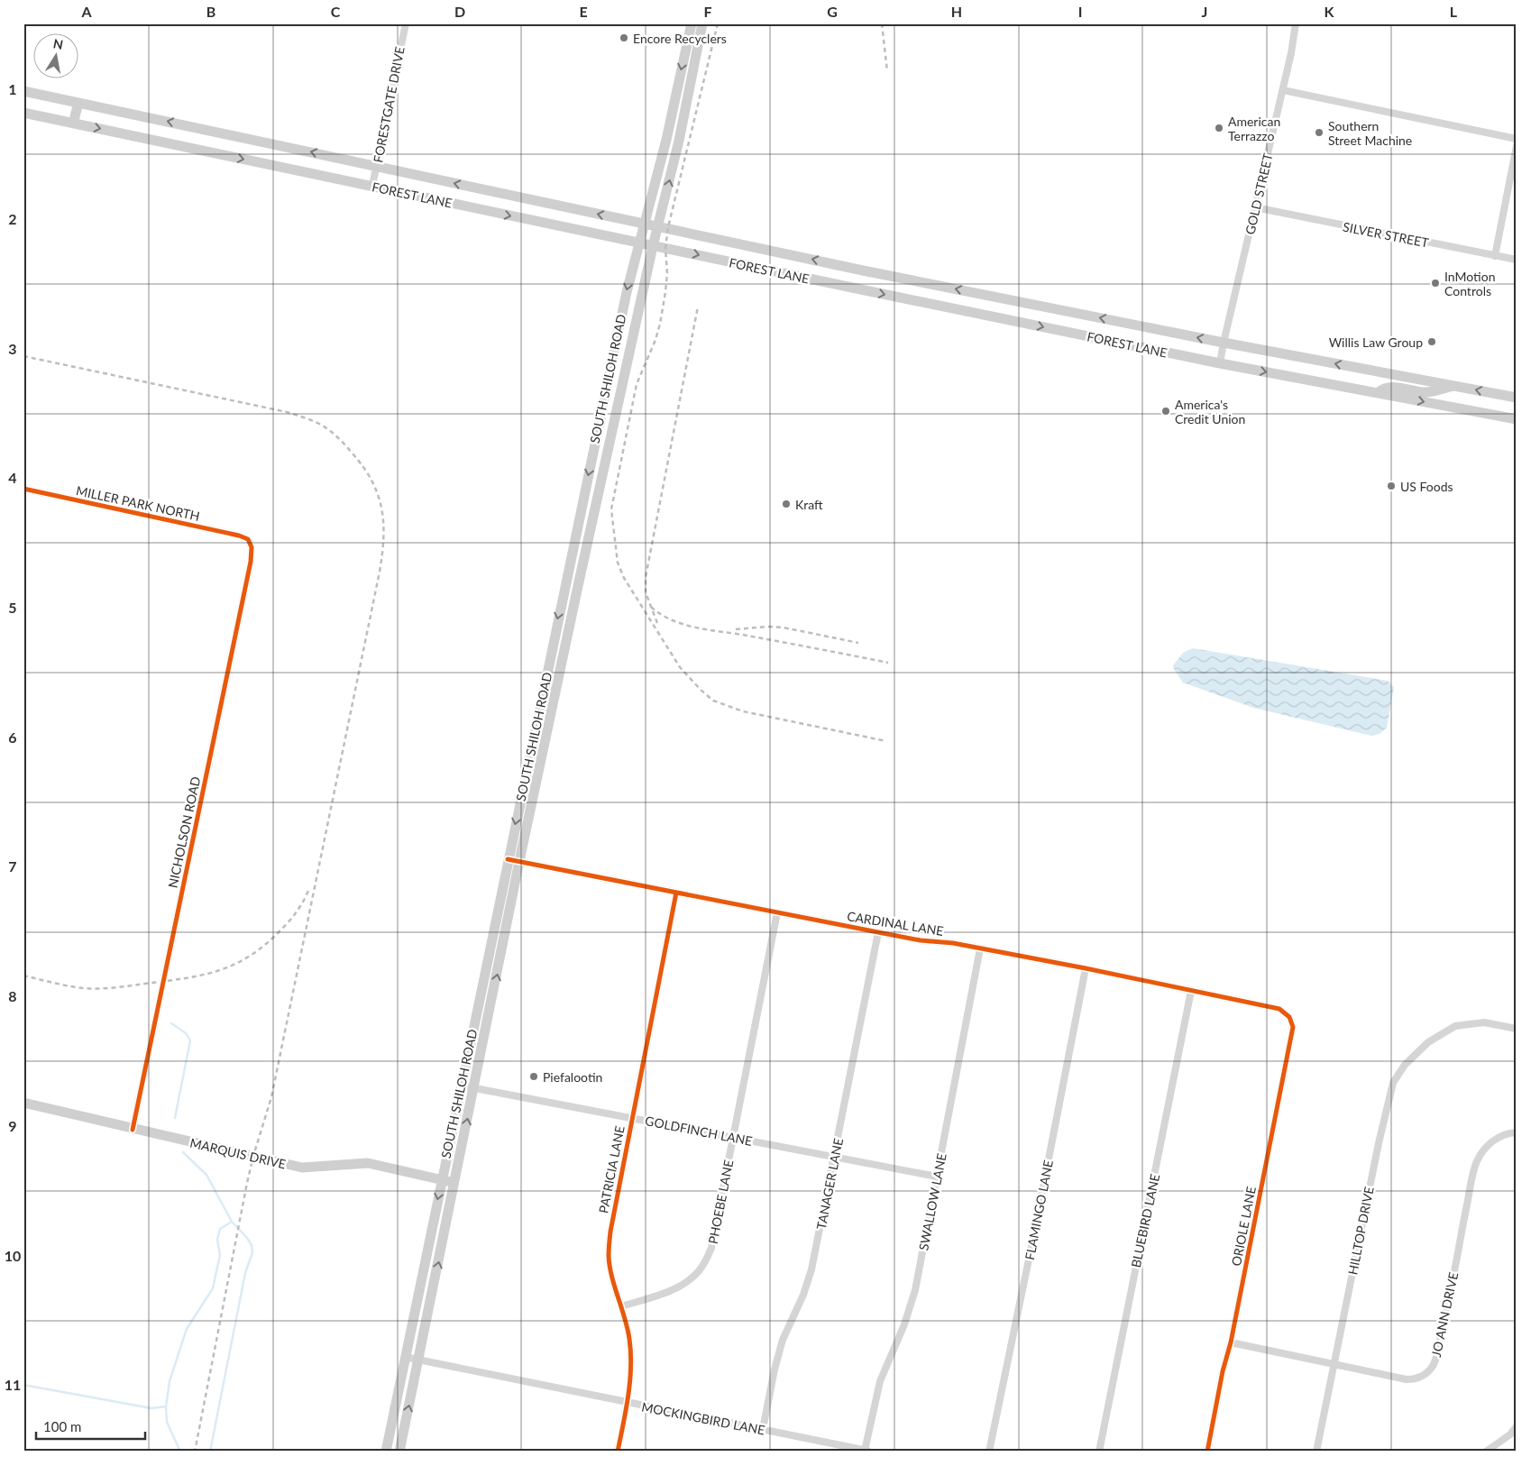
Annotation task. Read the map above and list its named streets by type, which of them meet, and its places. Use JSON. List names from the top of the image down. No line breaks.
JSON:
{"streets":{"main road":["FOREST LANE","SOUTH SHILOH ROAD","MARQUIS DRIVE"],"street":["FORESTGATE DRIVE","GOLD STREET","SILVER STREET","MILLER PARK NORTH","NICHOLSON ROAD","CARDINAL LANE","GOLDFINCH LANE","PATRICIA LANE","TANAGER LANE","PHOEBE LANE","SWALLOW LANE","FLAMINGO LANE","BLUEBIRD LANE","ORIOLE LANE","HILLTOP DRIVE","JO ANN DRIVE","MOCKINGBIRD LANE"]},"crossings":[["FORESTGATE DRIVE","FOREST LANE"],["GOLD STREET","FOREST LANE"],["GOLD STREET","SILVER STREET"],["FOREST LANE","SOUTH SHILOH ROAD"],["SOUTH SHILOH ROAD","CARDINAL LANE"],["SOUTH SHILOH ROAD","GOLDFINCH LANE"],["SOUTH SHILOH ROAD","MARQUIS DRIVE"],["SOUTH SHILOH ROAD","MOCKINGBIRD LANE"],["MILLER PARK NORTH","NICHOLSON ROAD"],["NICHOLSON ROAD","MARQUIS DRIVE"],["CARDINAL LANE","PATRICIA LANE"],["CARDINAL LANE","TANAGER LANE"],["CARDINAL LANE","PHOEBE LANE"],["CARDINAL LANE","SWALLOW LANE"],["CARDINAL LANE","FLAMINGO LANE"],["CARDINAL LANE","BLUEBIRD LANE"],["CARDINAL LANE","ORIOLE LANE"],["GOLDFINCH LANE","PATRICIA LANE"],["GOLDFINCH LANE","TANAGER LANE"],["GOLDFINCH LANE","PHOEBE LANE"],["GOLDFINCH LANE","SWALLOW LANE"],["PATRICIA LANE","PHOEBE LANE"],["PATRICIA LANE","MOCKINGBIRD LANE"],["TANAGER LANE","MOCKINGBIRD LANE"],["SWALLOW LANE","MOCKINGBIRD LANE"],["ORIOLE LANE","JO ANN DRIVE"],["HILLTOP DRIVE","JO ANN DRIVE"]],"places":["Encore Recyclers","American Terrazzo","Southern Street Machine","InMotion Controls","Willis Law Group","America's Credit Union","US Foods","Kraft","Piefalootin"],"scale_bar":"100 m","north":"top","grid":{"columns":["A","B","C","D","E","F","G","H","I","J","K","L"],"rows":["1","2","3","4","5","6","7","8","9","10","11"]}}
